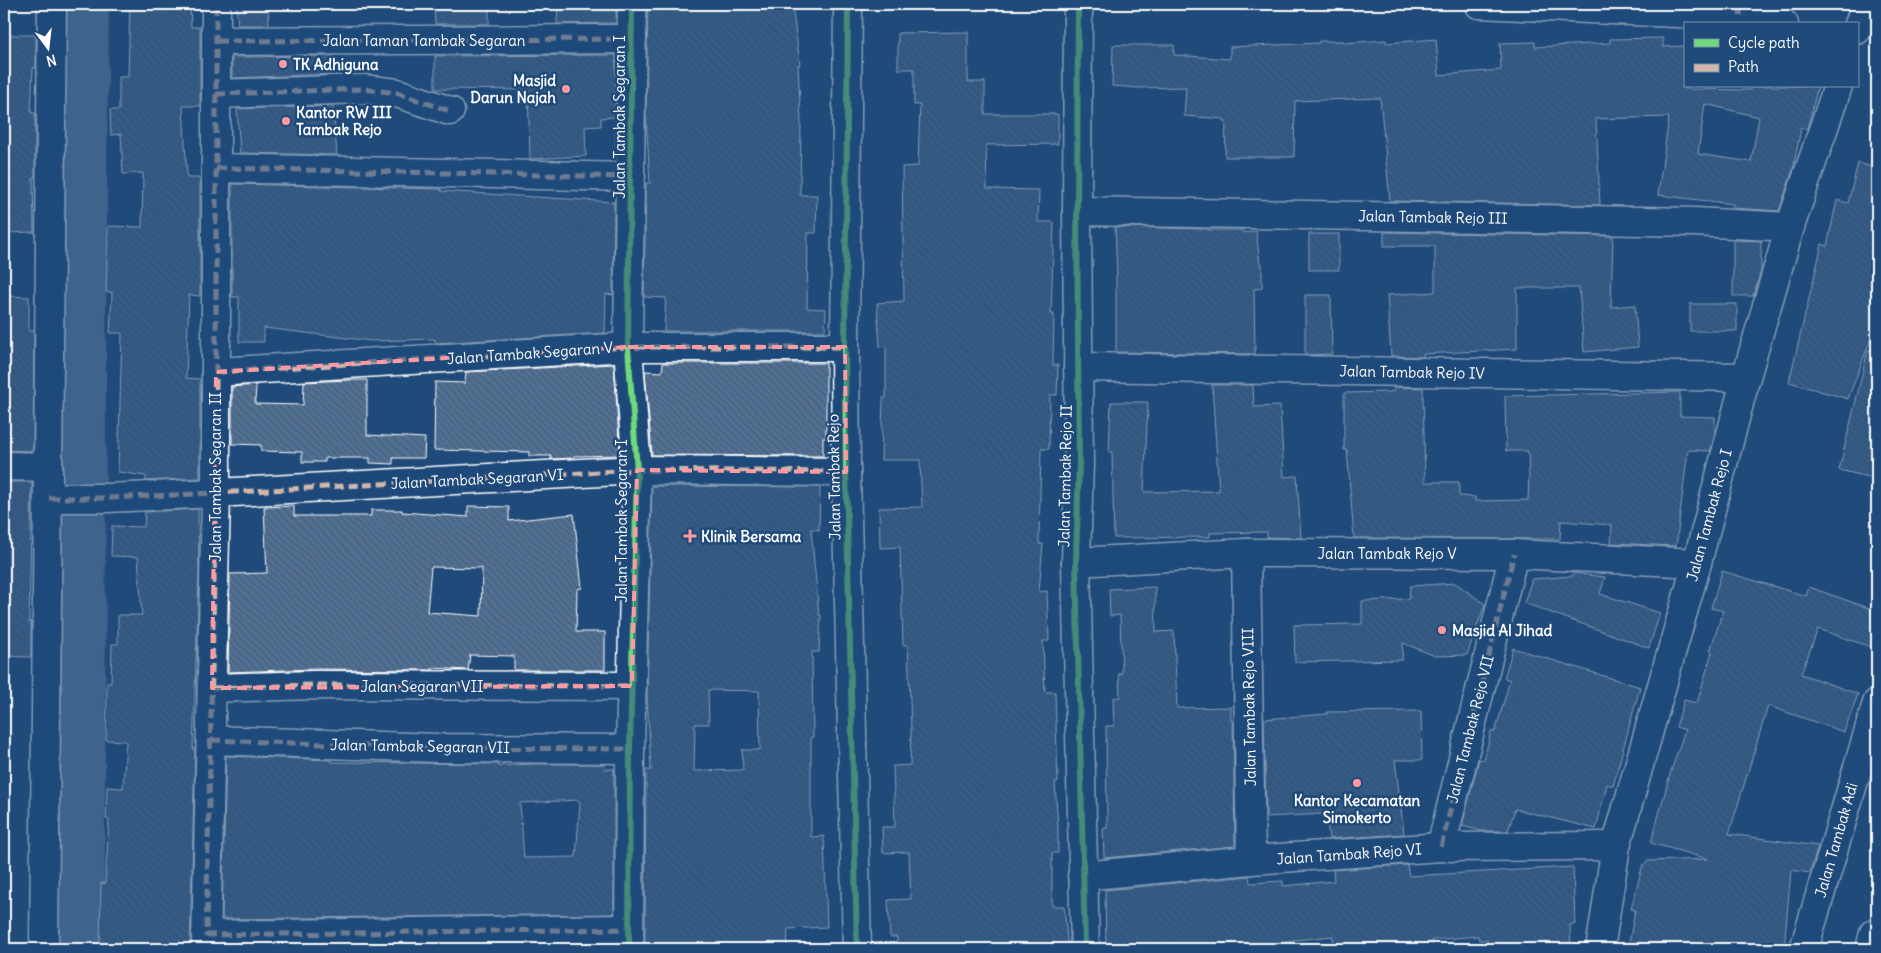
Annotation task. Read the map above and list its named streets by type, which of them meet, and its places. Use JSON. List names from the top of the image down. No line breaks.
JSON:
{"streets":{"street":["Jalan Taman Tambak Segaran","Jalan Tambak Segaran I","Jalan Tambak Rejo III","Jalan Tambak Segaran V","Jalan Tambak Rejo IV","Jalan Tambak Rejo II","Jalan Tambak Segaran II","Jalan Tambak Rejo","Jalan Tambak Segaran VI","Jalan Tambak Rejo I","Jalan Tambak Rejo V","Jalan Segaran VII","Jalan Tambak Rejo VIII","Jalan Tambak Rejo VII","Jalan Tambak Segaran VII","Jalan Tambak Adi","Jalan Tambak Rejo VI"]},"crossings":[["Jalan Taman Tambak Segaran","Jalan Tambak Segaran I"],["Jalan Taman Tambak Segaran","Jalan Tambak Segaran II"],["Jalan Tambak Segaran I","Jalan Tambak Segaran V"],["Jalan Tambak Segaran I","Jalan Tambak Segaran VI"],["Jalan Tambak Segaran I","Jalan Segaran VII"],["Jalan Tambak Segaran I","Jalan Tambak Segaran VII"],["Jalan Tambak Rejo III","Jalan Tambak Rejo II"],["Jalan Tambak Rejo III","Jalan Tambak Rejo I"],["Jalan Tambak Segaran V","Jalan Tambak Segaran II"],["Jalan Tambak Segaran V","Jalan Tambak Rejo"],["Jalan Tambak Rejo IV","Jalan Tambak Rejo II"],["Jalan Tambak Rejo IV","Jalan Tambak Rejo I"],["Jalan Tambak Rejo II","Jalan Tambak Rejo V"],["Jalan Tambak Rejo II","Jalan Tambak Rejo VI"],["Jalan Tambak Segaran II","Jalan Tambak Segaran VI"],["Jalan Tambak Segaran II","Jalan Segaran VII"],["Jalan Tambak Segaran II","Jalan Tambak Segaran VII"],["Jalan Tambak Rejo","Jalan Tambak Segaran VI"],["Jalan Tambak Rejo I","Jalan Tambak Rejo V"],["Jalan Tambak Rejo I","Jalan Tambak Rejo VI"],["Jalan Tambak Rejo V","Jalan Tambak Rejo VIII"],["Jalan Tambak Rejo V","Jalan Tambak Rejo VII"],["Jalan Tambak Rejo VIII","Jalan Tambak Rejo VI"],["Jalan Tambak Rejo VII","Jalan Tambak Rejo VI"]],"places":{"other":["TK Adhiguna","Masjid Darun Najah","Kantor RW III Tambak Rejo","Masjid Al Jihad","Kantor Kecamatan Simokerto"],"health":["Klinik Bersama"]},"legend":["Cycle path","Path"],"north":"bottom"}
